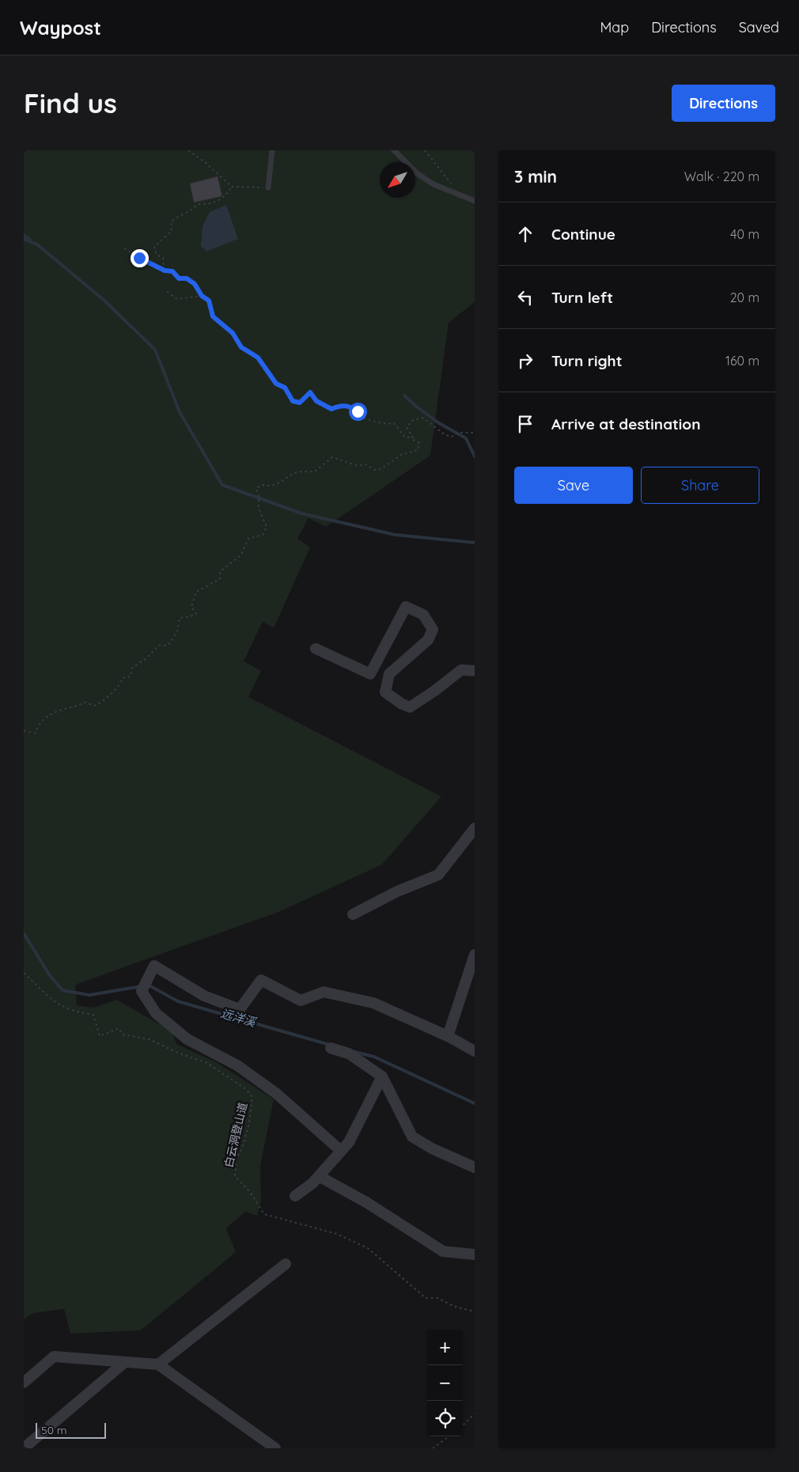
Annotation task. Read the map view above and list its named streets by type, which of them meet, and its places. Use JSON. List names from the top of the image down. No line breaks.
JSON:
{"streets":{"path":["白云洞登山道"]},"water":["远洋溪"],"scale_bar":"50 m","north":"bottom left","page":{"header":"Waypost","nav":["Map","Directions","Saved"],"buttons":["Directions",["Save","Share"]],"title":"Find us","heading":["3 min","Walk · 220 m"],"list":[["Continue","40 m"],["Turn left","20 m"],["Turn right","160 m"],"Arrive at destination"],"map_buttons":["+","−"],"scale":"50 m"}}
